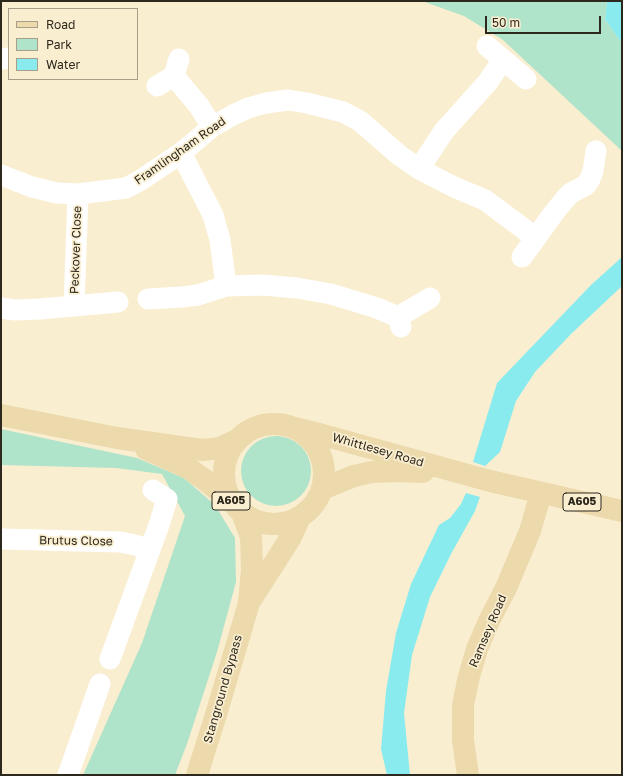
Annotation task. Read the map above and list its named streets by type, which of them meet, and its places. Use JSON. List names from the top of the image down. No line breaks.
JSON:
{"streets":{"main road":["Whittlesey Road","A605","Ramsey Road","Stanground Bypass"],"street":["Framlingham Road","Peckover Close","Brutus Close"]},"crossings":[["Framlingham Road","Peckover Close"],["Whittlesey Road","A605"],["Whittlesey Road","Ramsey Road"],["Whittlesey Road","Stanground Bypass"],["A605","Ramsey Road"],["A605","Stanground Bypass"]],"legend":["Road","Park","Water"],"scale_bar":"50 m"}
